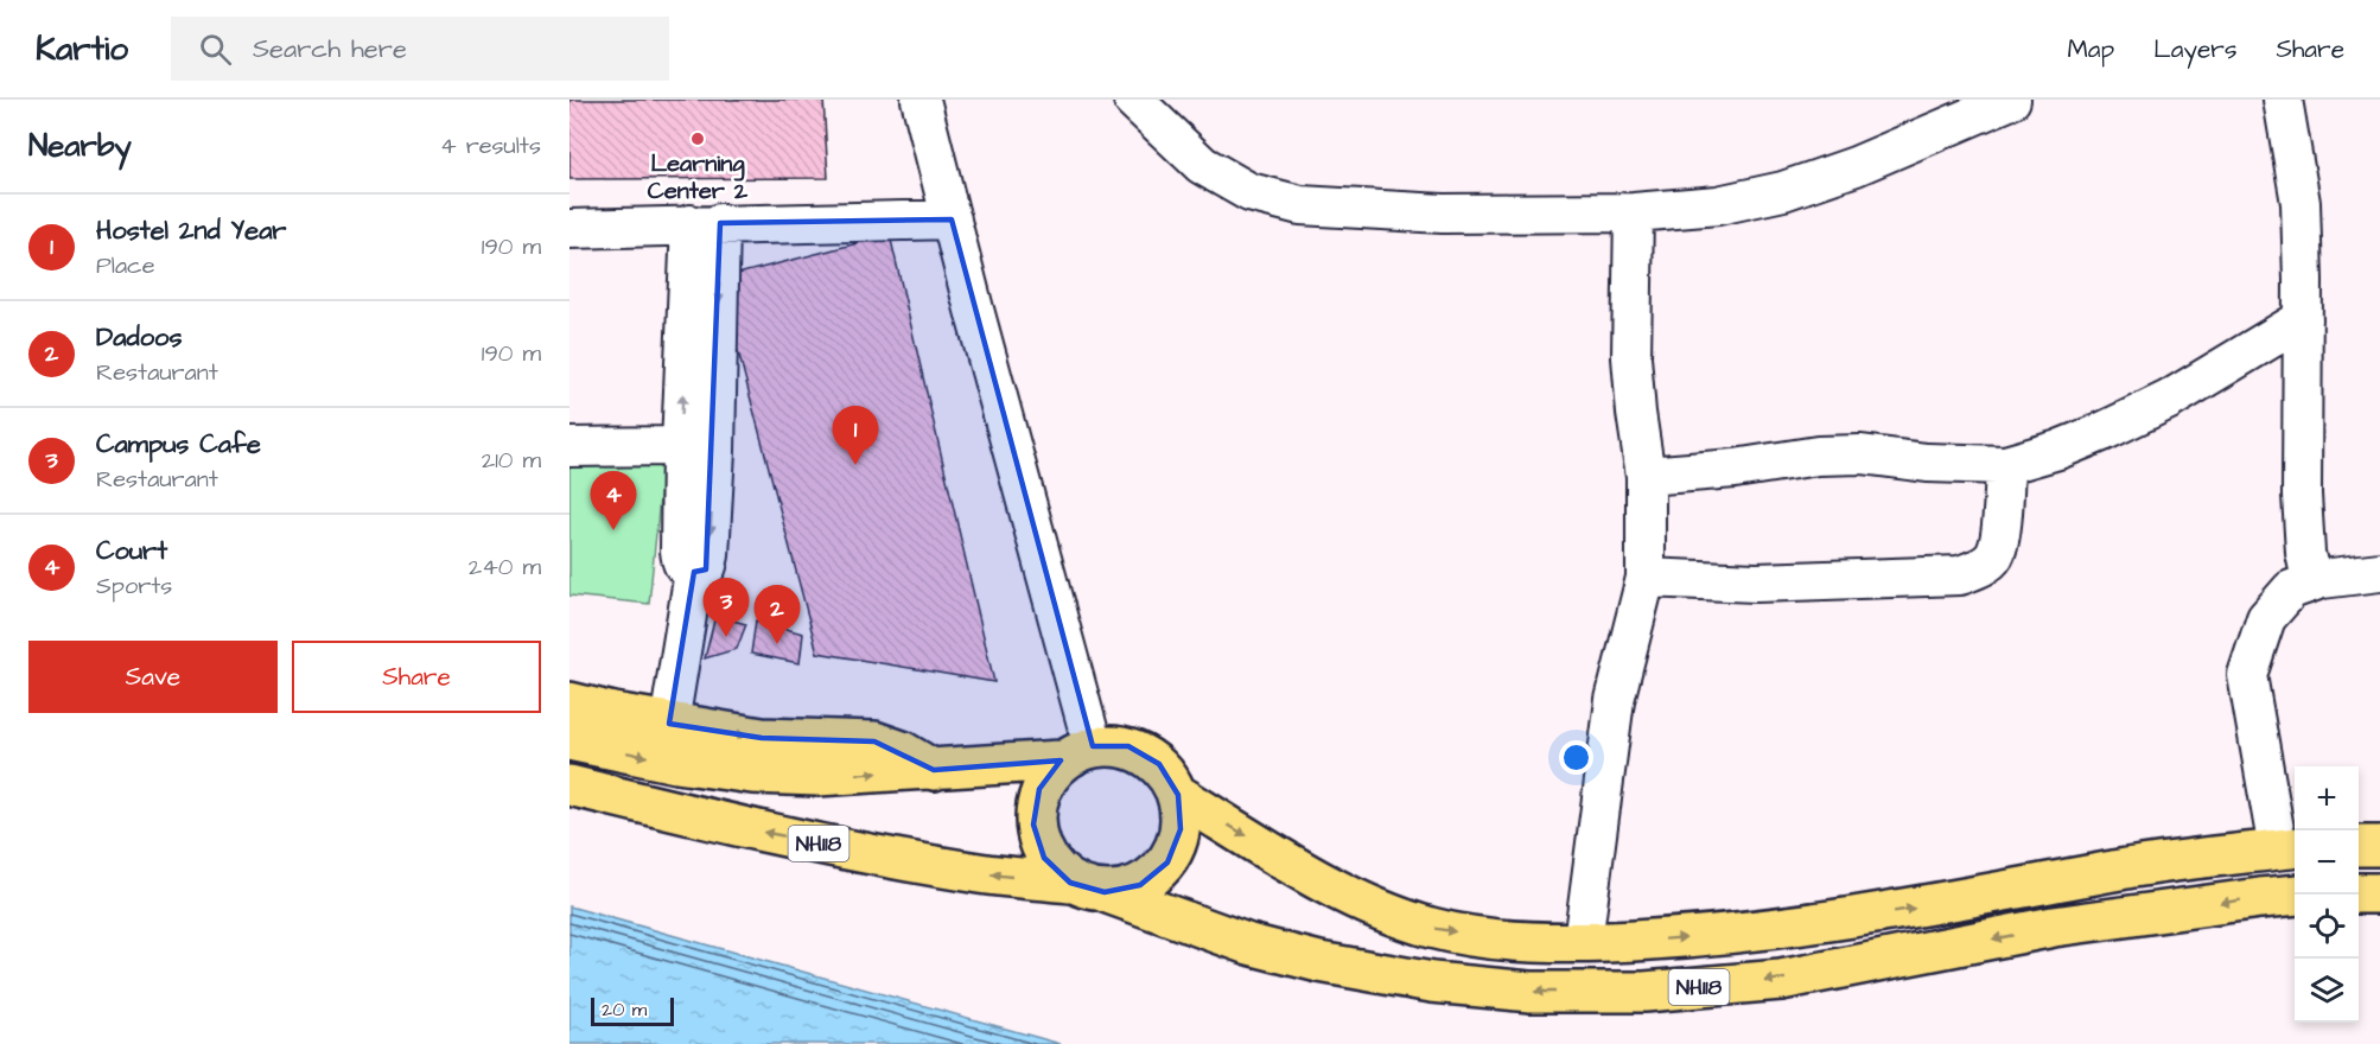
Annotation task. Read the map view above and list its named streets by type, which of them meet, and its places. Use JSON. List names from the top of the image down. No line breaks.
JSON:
{"streets":{"highway":["NH118"]},"places":["Learning Center 2"],"scale_bar":"20 m","page":{"header":"Kartio","search":"Search here","nav":["Map","Layers","Share"],"heading":["Nearby","4 results"],"list":[{"mark":"1","name":"Hostel 2nd Year","note":"Place","value":"190 m"},{"mark":"2","name":"Dadoos","note":"Restaurant","value":"190 m"},{"mark":"3","name":"Campus Cafe","note":"Restaurant","value":"210 m"},{"mark":"4","name":"Court","note":"Sports","value":"240 m"}],"pins":["1","4","3","2"],"buttons":["Save","Share"],"map_buttons":["+","−"],"scale":"20 m"}}
